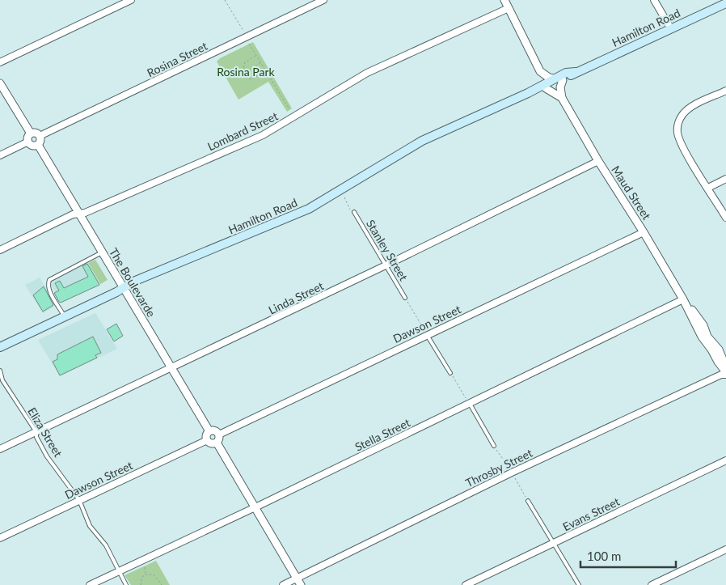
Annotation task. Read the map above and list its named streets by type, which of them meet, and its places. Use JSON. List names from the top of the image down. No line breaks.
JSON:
{"streets":{"main road":["Hamilton Road"],"street":["Rosina Street","Lombard Street","Maud Street","The Boulevarde","Linda Street","Dawson Street","Stella Street","Throsby Street","Evans Street"],"lane":["Stanley Street","Eliza Street"]},"crossings":[["Hamilton Road","Maud Street"],["Hamilton Road","The Boulevarde"],["Rosina Street","The Boulevarde"],["Lombard Street","The Boulevarde"],["Maud Street","Linda Street"],["Maud Street","Dawson Street"],["Maud Street","Stella Street"],["Maud Street","Throsby Street"],["Stanley Street","Linda Street"],["The Boulevarde","Linda Street"],["The Boulevarde","Dawson Street"],["Linda Street","Eliza Street"],["Dawson Street","Eliza Street"],["Eliza Street","Stella Street"]],"parks":["Rosina Park"],"scale_bar":"100 m"}
